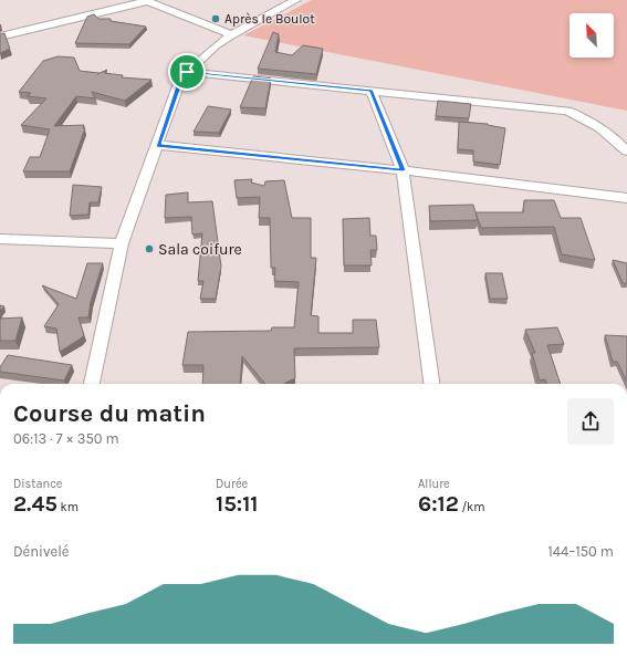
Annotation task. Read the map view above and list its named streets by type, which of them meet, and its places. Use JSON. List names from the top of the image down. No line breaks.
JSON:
{"places":["Après le Boulot","Sala coifure"],"north":"top left","page":{"heading":["Course du matin","06:13 · 7 × 350 m"],"stats":[["Distance","2.45 km"],["Durée","15:11"],["Allure","6:12 /km"]],"chart":["Dénivelé","144–150 m"]}}
